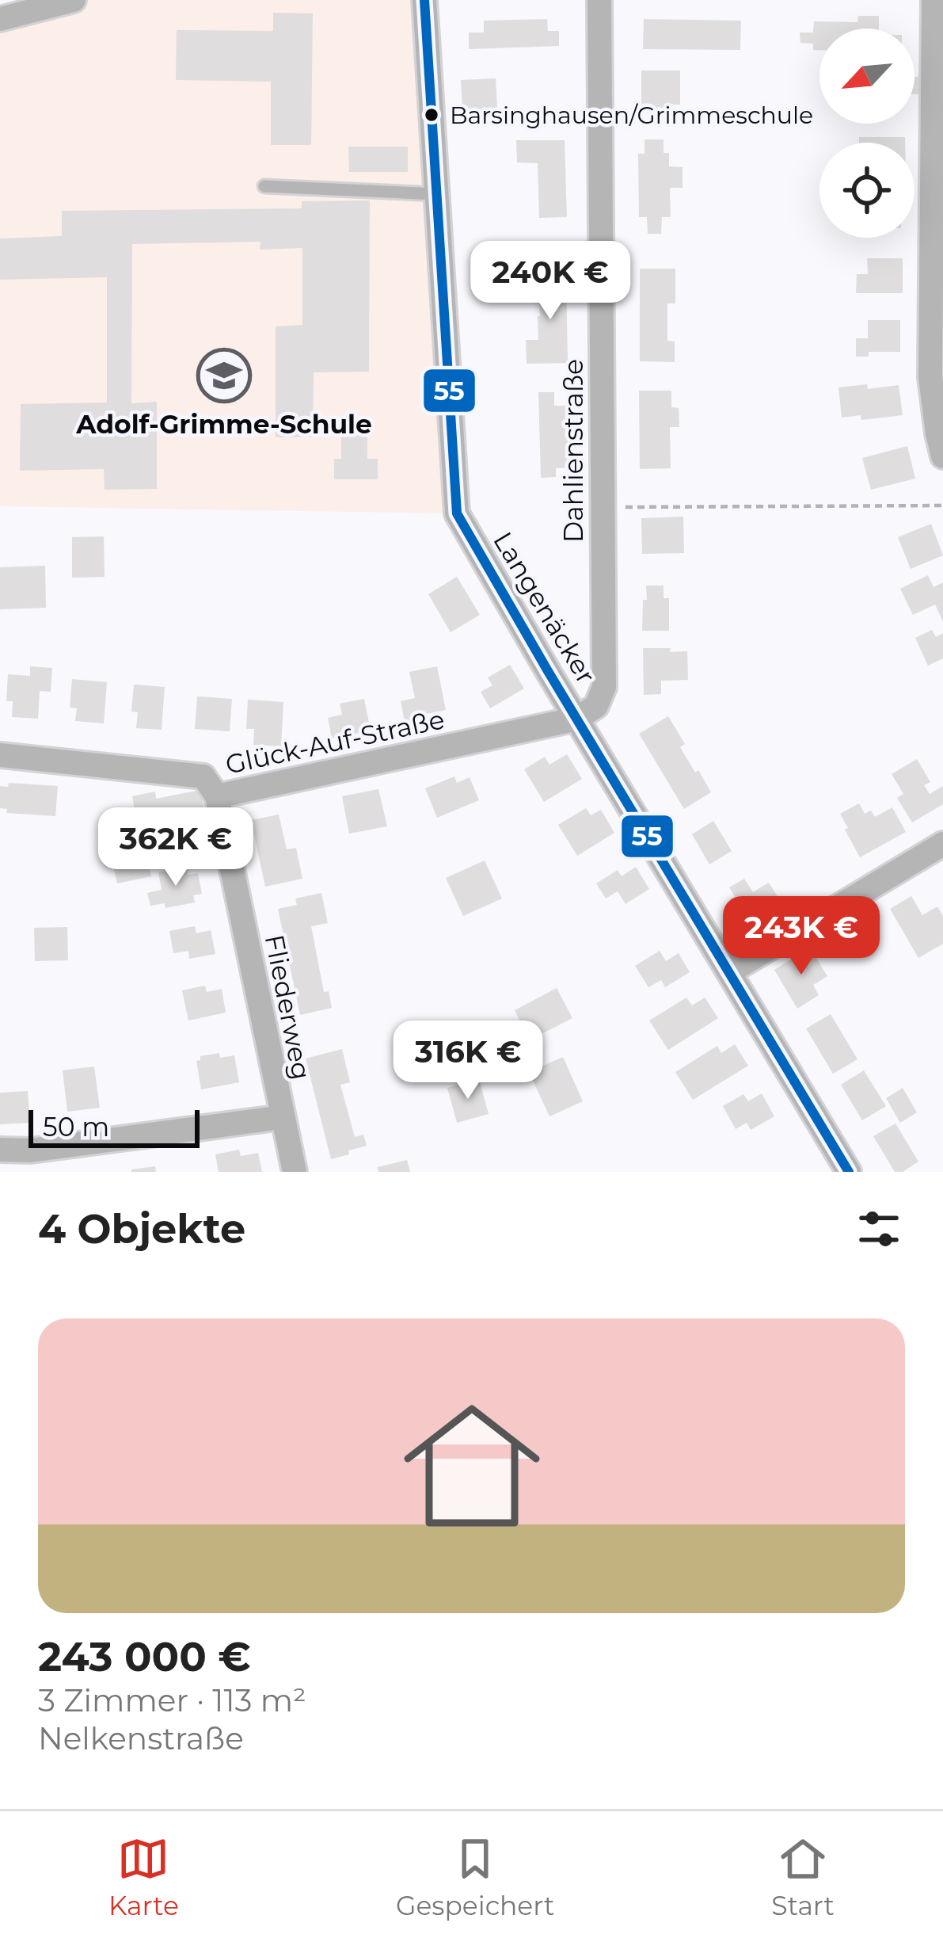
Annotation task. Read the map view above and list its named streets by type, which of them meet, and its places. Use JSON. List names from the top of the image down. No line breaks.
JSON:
{"streets":{"street":["Dahlienstraße","Langenäcker","Glück-Auf-Straße","Fliederweg"]},"crossings":[["Dahlienstraße","Langenäcker"],["Dahlienstraße","Glück-Auf-Straße"],["Langenäcker","Glück-Auf-Straße"],["Glück-Auf-Straße","Fliederweg"]],"places":{"other":["Barsinghausen/Grimmeschule"],"school or university":["Adolf-Grimme-Schule"]},"lines":["transit line 55"],"scale_bar":"50 m","north":"bottom left","page":{"price":["240K €","362K €","243K €","316K €"],"scale":"50 m","heading":"4 Objekte","list":[{"name":"243 000 €","note":"3 Zimmer · 113 m² · Nelkenstraße"}],"tabs":["Karte","Gespeichert","Start"]}}
